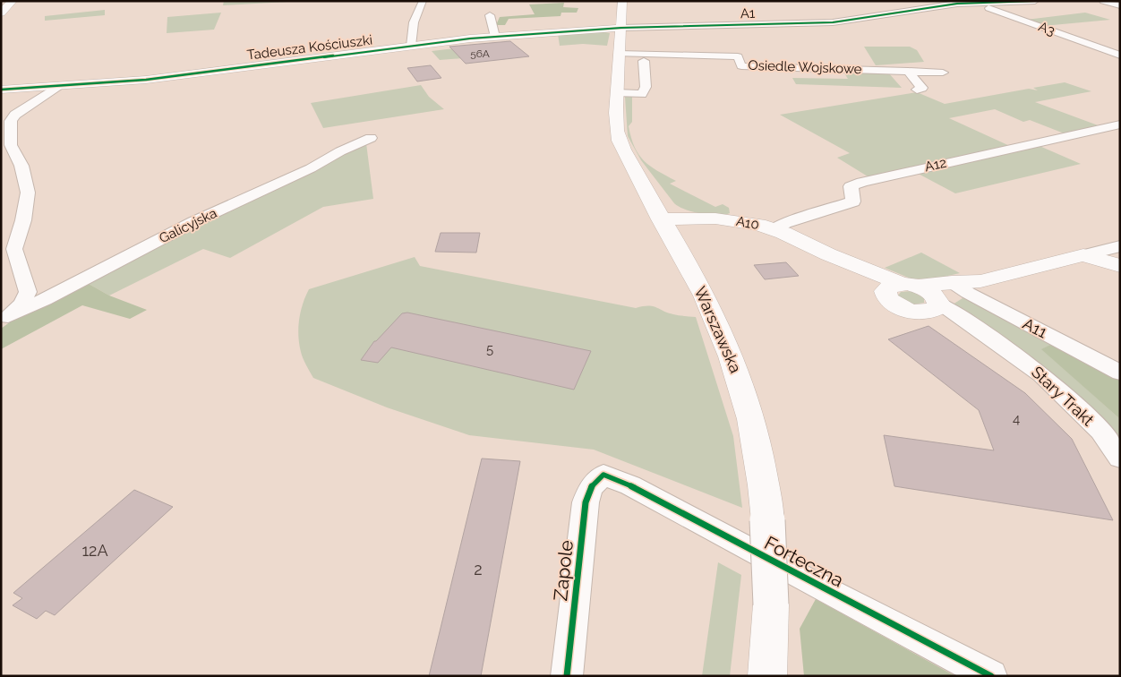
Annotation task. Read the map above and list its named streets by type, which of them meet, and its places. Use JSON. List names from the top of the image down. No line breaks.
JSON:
{"streets":{"street":["A1","A3","Tadeusza Kościuszki","Osiedle Wojskowe","A12","A10","Galicyjska","A11","Warszawska","Stary Trakt","Forteczna","Zapole"]},"crossings":[["A1","A3"],["A1","Tadeusza Kościuszki"],["A1","Warszawska"],["Tadeusza Kościuszki","Galicyjska"],["Tadeusza Kościuszki","Warszawska"],["Osiedle Wojskowe","Warszawska"],["A12","A10"],["A10","Warszawska"],["Forteczna","Zapole"]],"house_numbers":["56A","5","4","12A","2"]}
